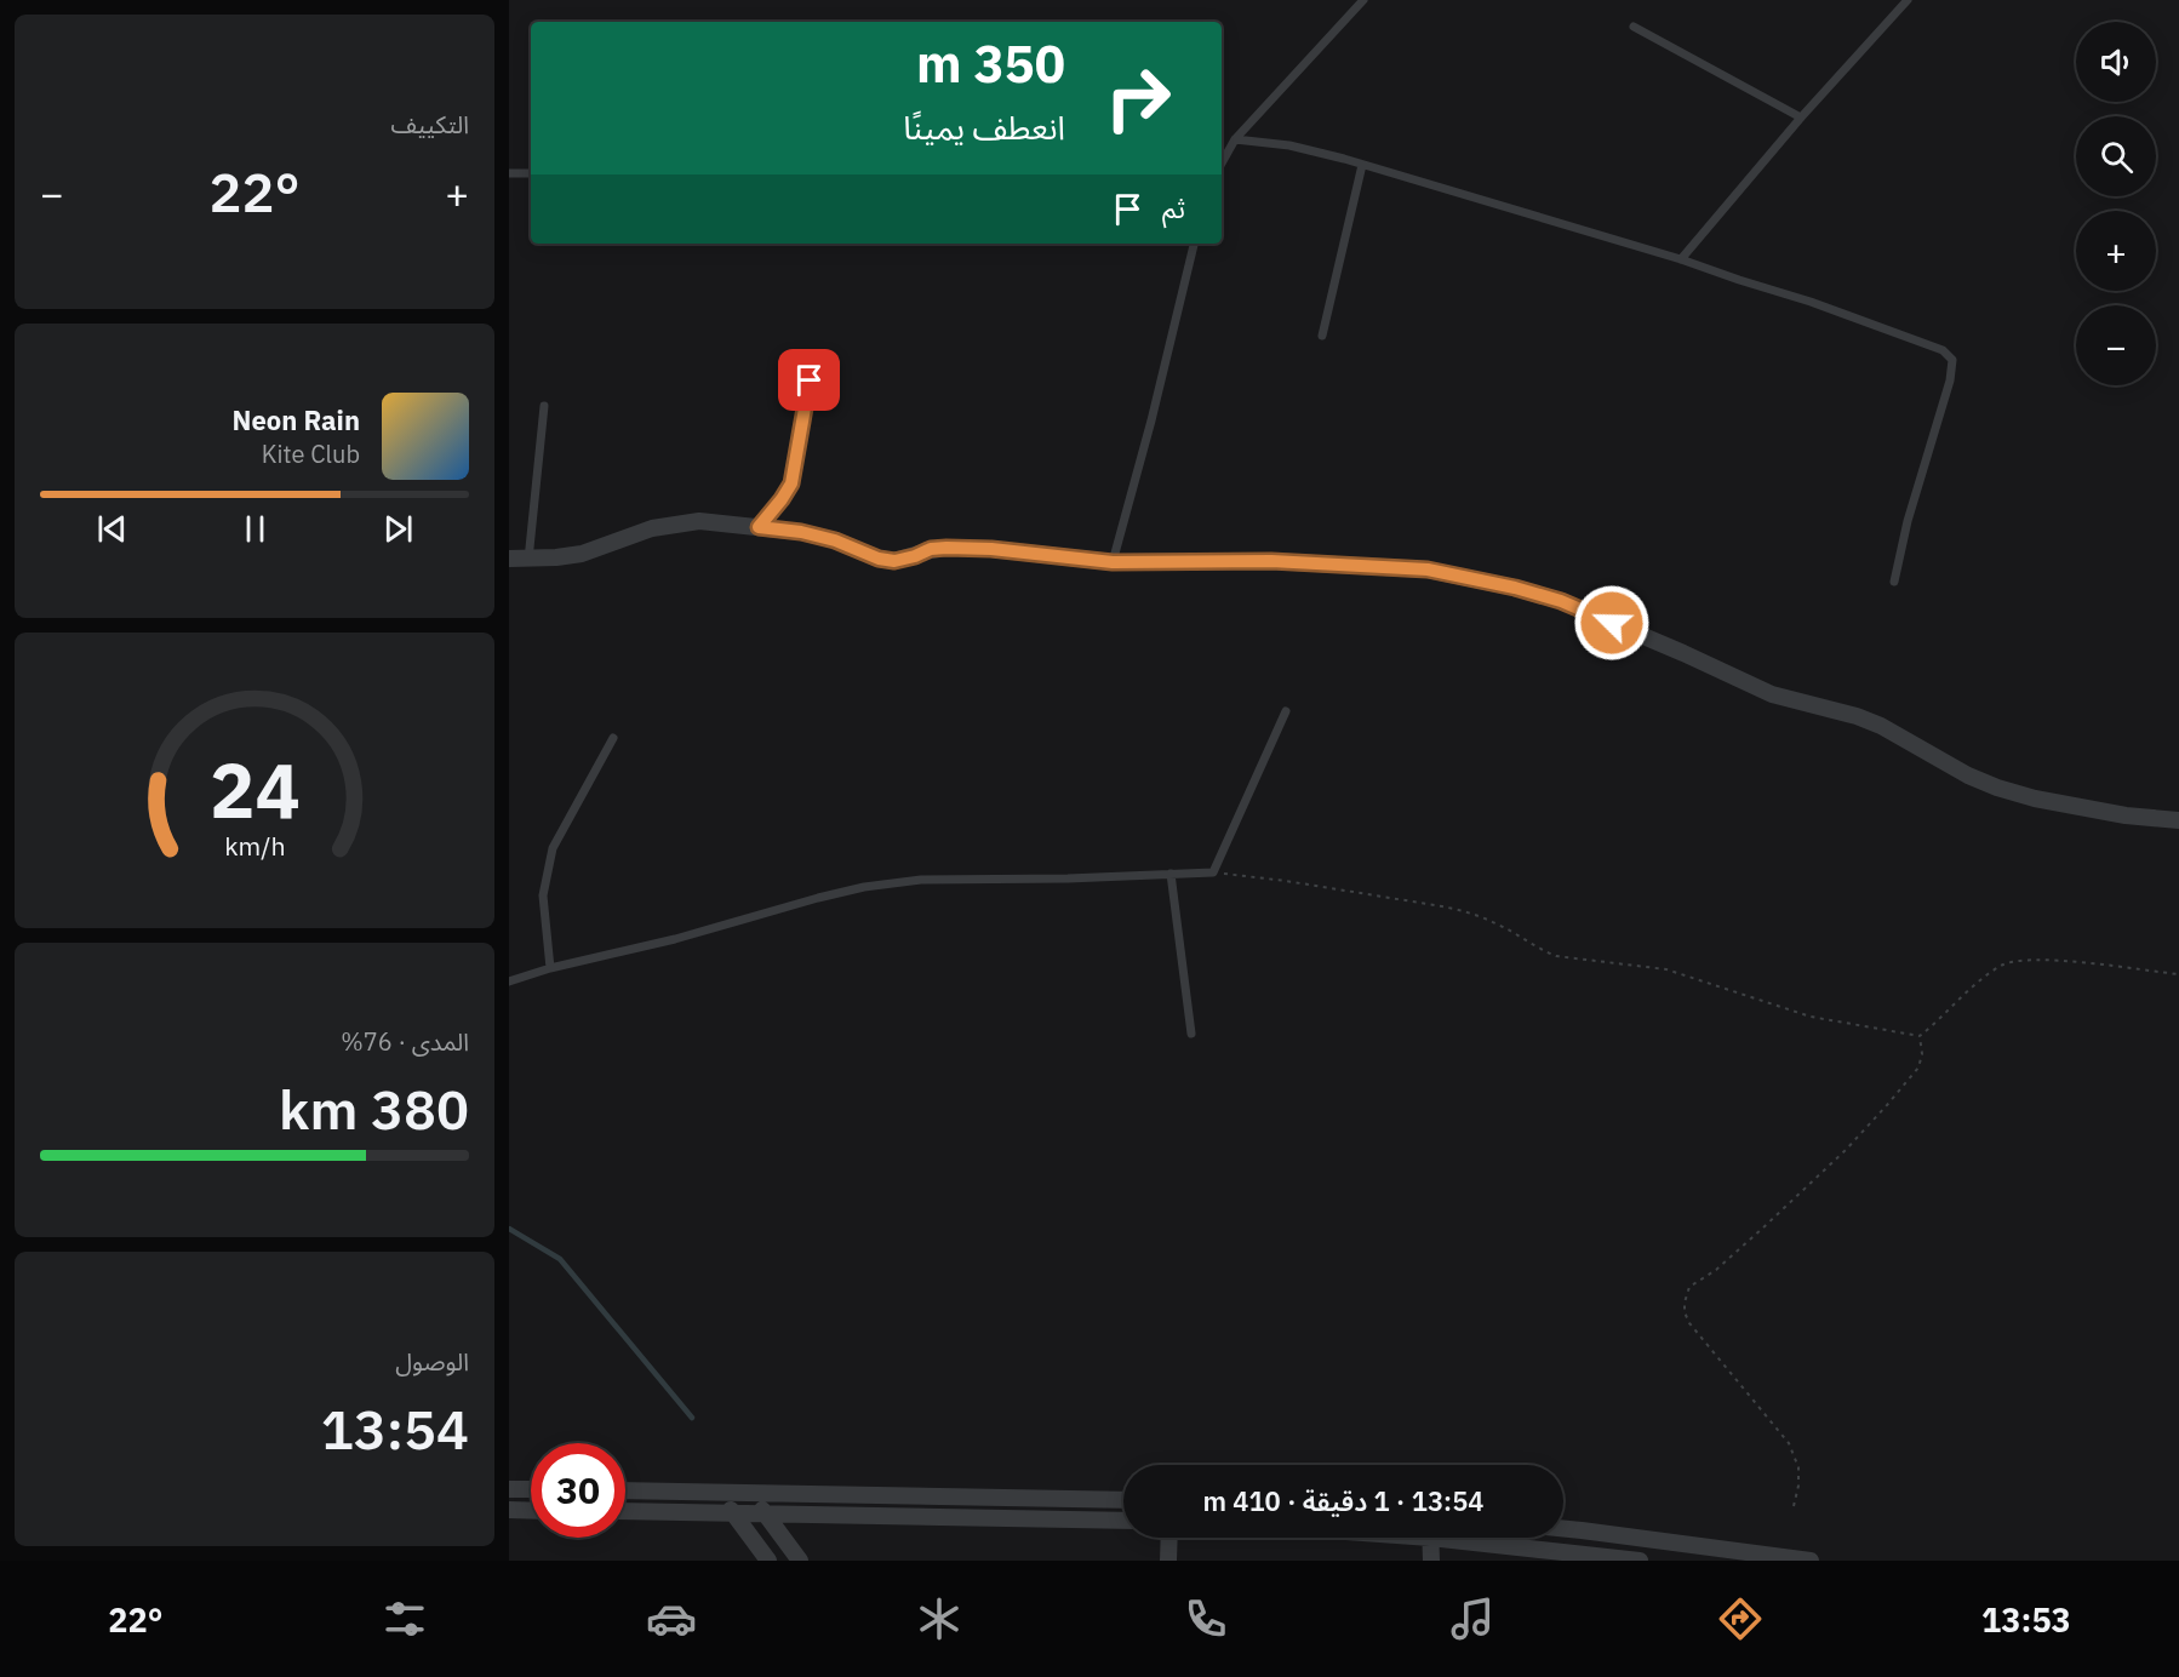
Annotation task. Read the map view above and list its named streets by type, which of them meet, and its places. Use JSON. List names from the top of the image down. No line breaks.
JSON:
{"page":{"tile":["التكييف",["المدى · 76%","380 km"],["الوصول","13:54"]],"map_buttons":["+","−"],"turn":["350 m","انعطف يمينًا"],"heat":["−","22°","+"],"then":"ثم","song":["Neon Rain","Kite Club"],"limit":"30","trip":"13:54 · 1 دقيقة · 410 m","tabs":["13:53","22°"],"gauge":["24","km/h"]}}
